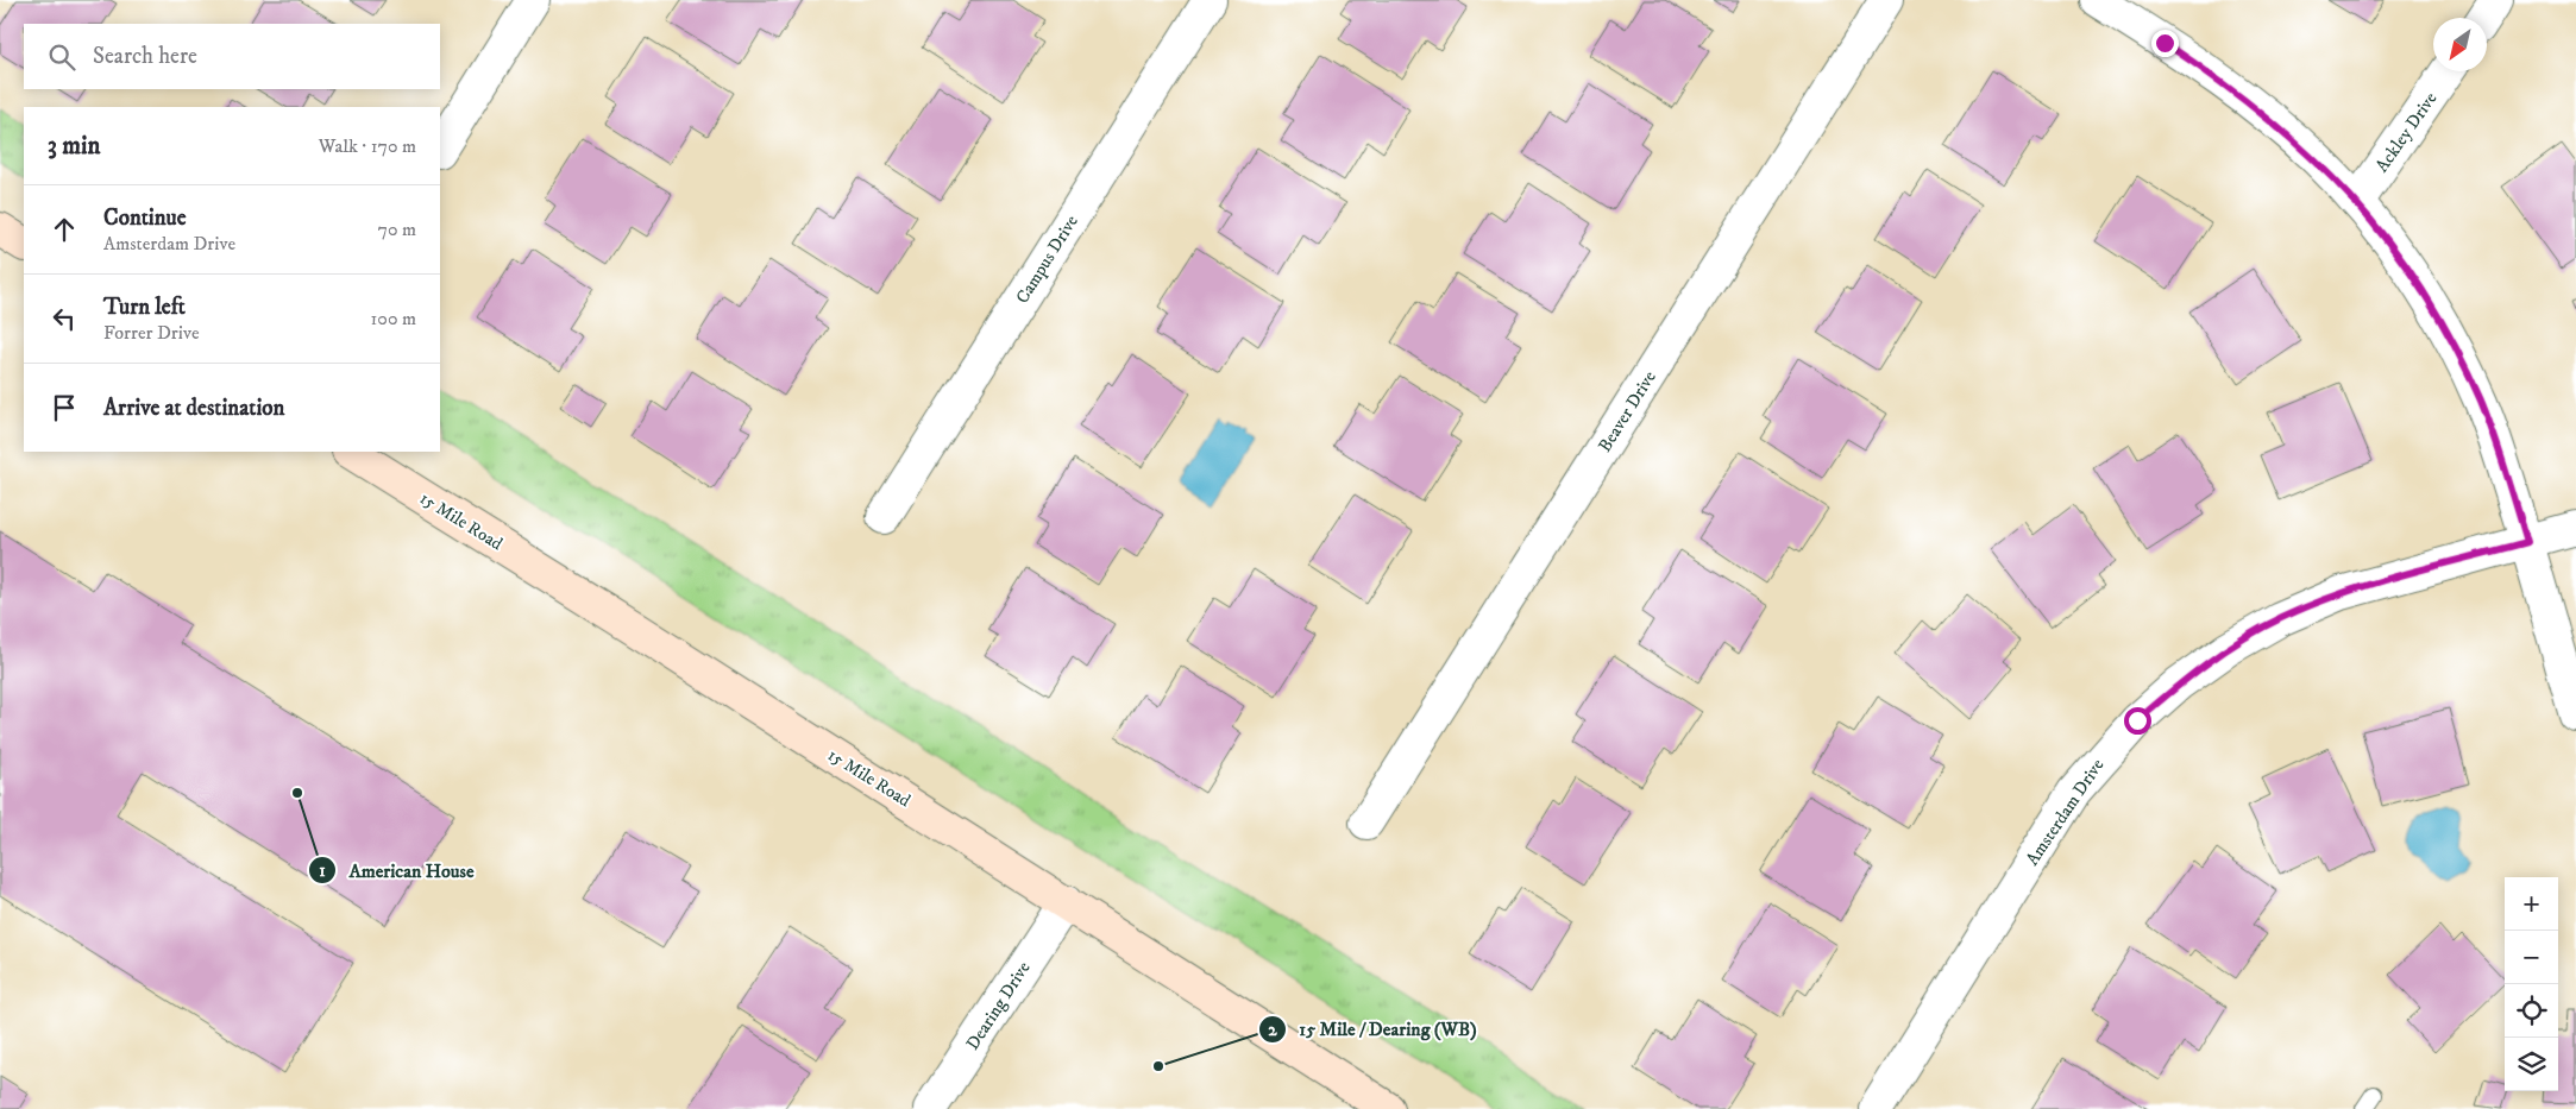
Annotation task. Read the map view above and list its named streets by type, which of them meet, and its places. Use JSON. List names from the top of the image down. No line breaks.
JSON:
{"streets":{"main road":["15 Mile Road"],"street":["Ackley Drive","Campus Drive","Beaver Drive","Amsterdam Drive","Dearing Drive"]},"crossings":[["15 Mile Road","Dearing Drive"]],"places":["American House","15 Mile / Dearing (WB)"],"north":"bottom left","page":{"search":"Search here","heading":["3 min","Walk · 170 m"],"list":[["Continue","Amsterdam Drive","70 m"],["Turn left","Forrer Drive","100 m"],"Arrive at destination"],"map_buttons":["+","−"]}}
